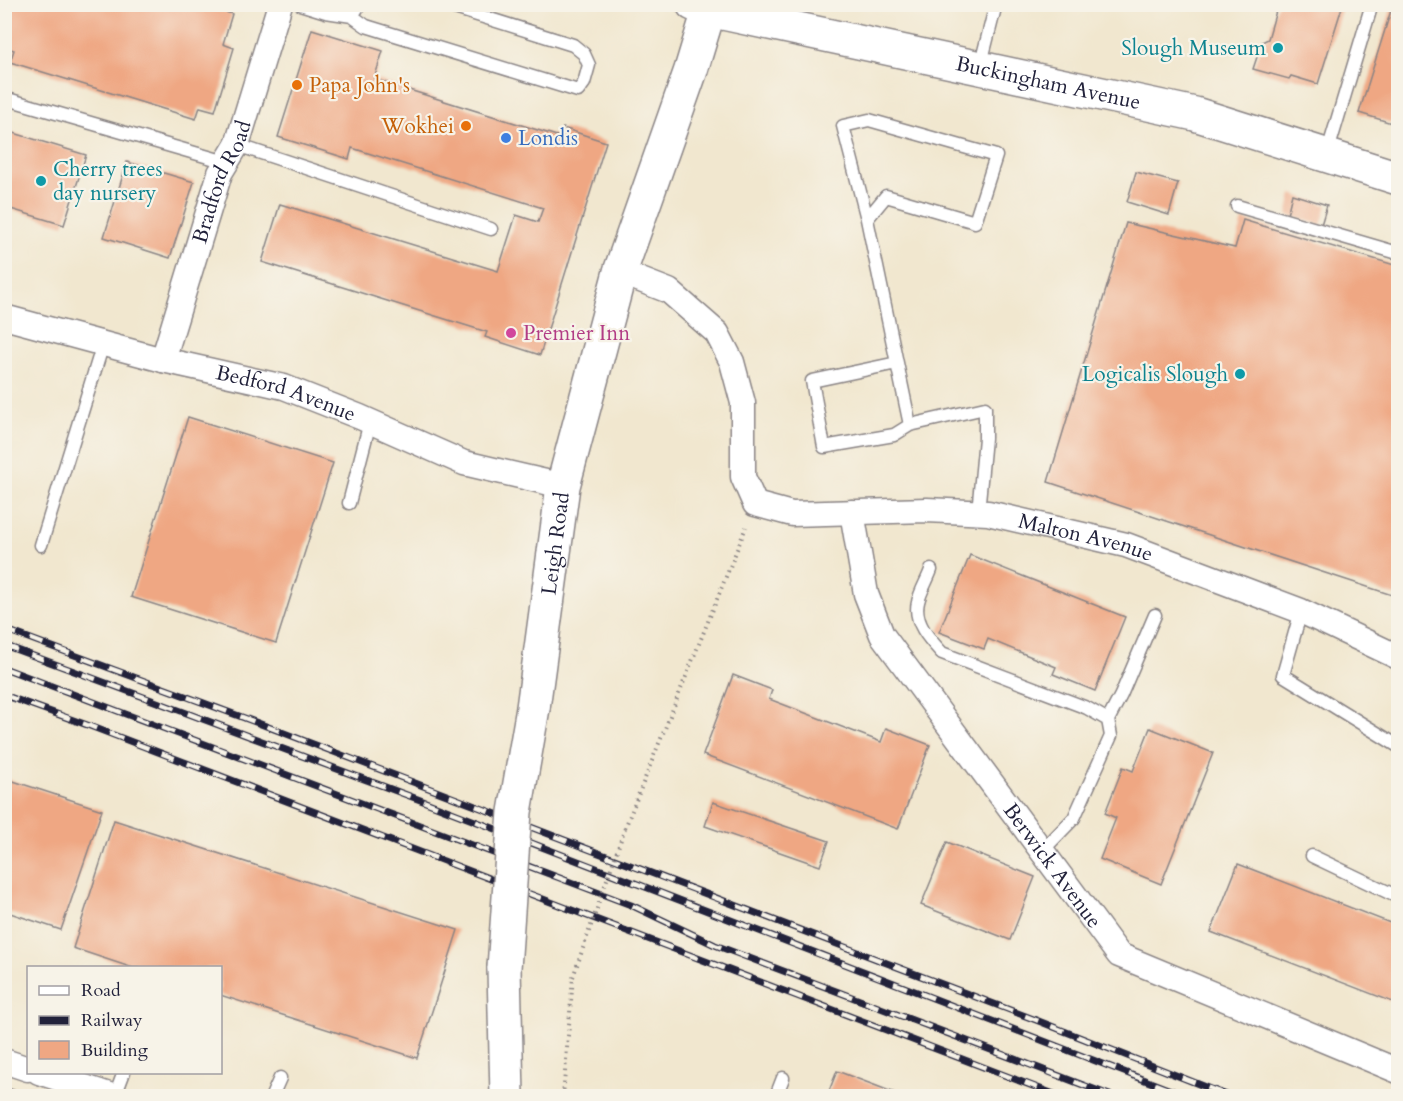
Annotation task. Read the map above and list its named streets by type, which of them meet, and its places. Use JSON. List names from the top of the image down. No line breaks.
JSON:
{"streets":{"street":["Buckingham Avenue","Bradford Road","Bedford Avenue","Malton Avenue","Leigh Road","Berwick Avenue"]},"crossings":[["Buckingham Avenue","Leigh Road"],["Bradford Road","Bedford Avenue"],["Bedford Avenue","Leigh Road"],["Malton Avenue","Berwick Avenue"]],"places":["Slough Museum","Papa John's","Wokhei","Londis","Cherry trees day nursery","Premier Inn","Logicalis Slough"],"legend":["Road","Railway","Building"]}
